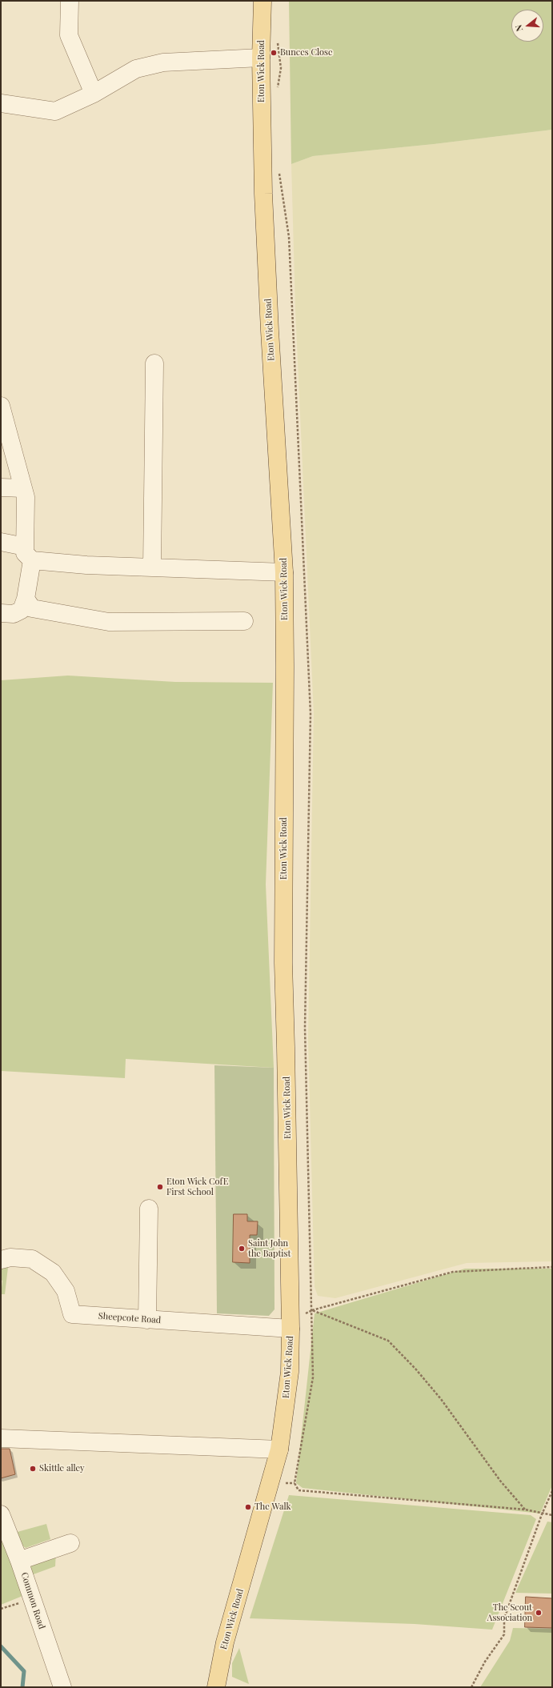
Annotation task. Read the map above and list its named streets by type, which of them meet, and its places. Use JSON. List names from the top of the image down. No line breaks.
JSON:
{"streets":{"main road":["Eton Wick Road"],"street":["Sheepcote Road","Common Road"]},"crossings":[["Eton Wick Road","Sheepcote Road"]],"places":["Bunces Close","Eton Wick CofE First School","Saint John the Baptist","Skittle alley","The Walk","The Scout Association"],"north":"left"}
